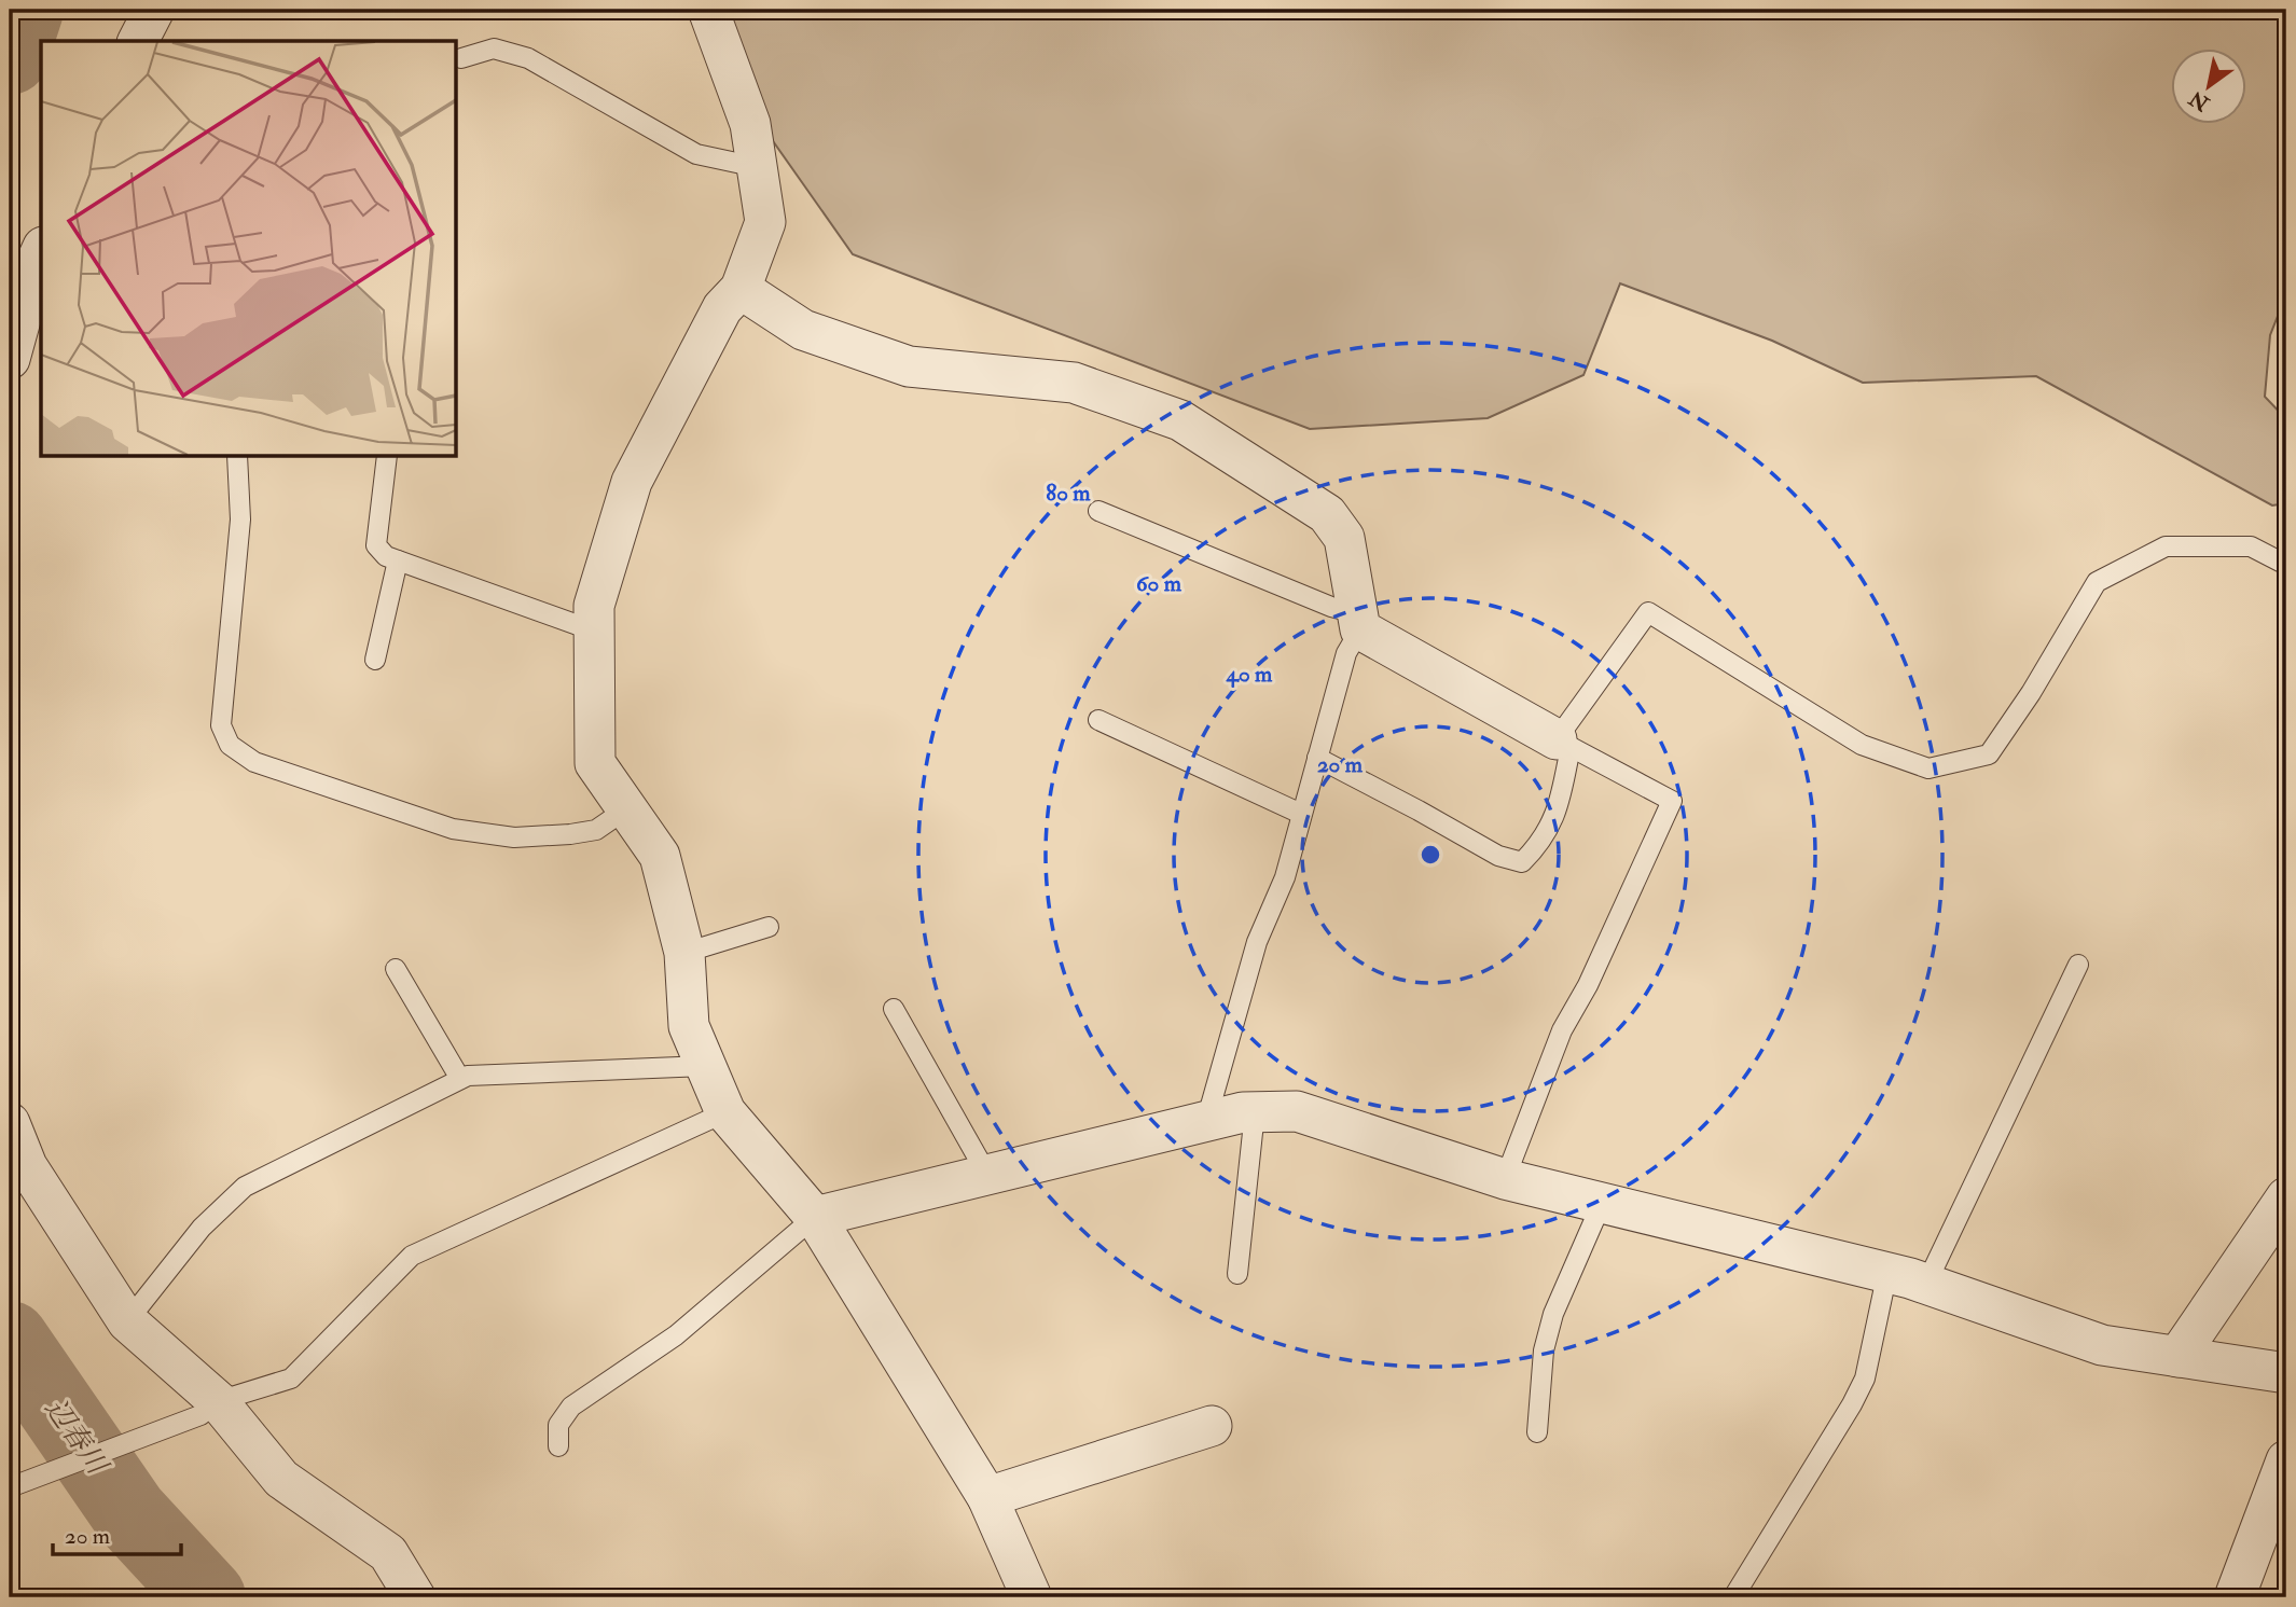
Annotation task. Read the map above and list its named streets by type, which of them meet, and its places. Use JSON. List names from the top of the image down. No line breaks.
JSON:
{"water":["辺春川"],"scale_bar":"20 m","north":"bottom left","rings":["80 m","60 m","40 m","20 m"]}
